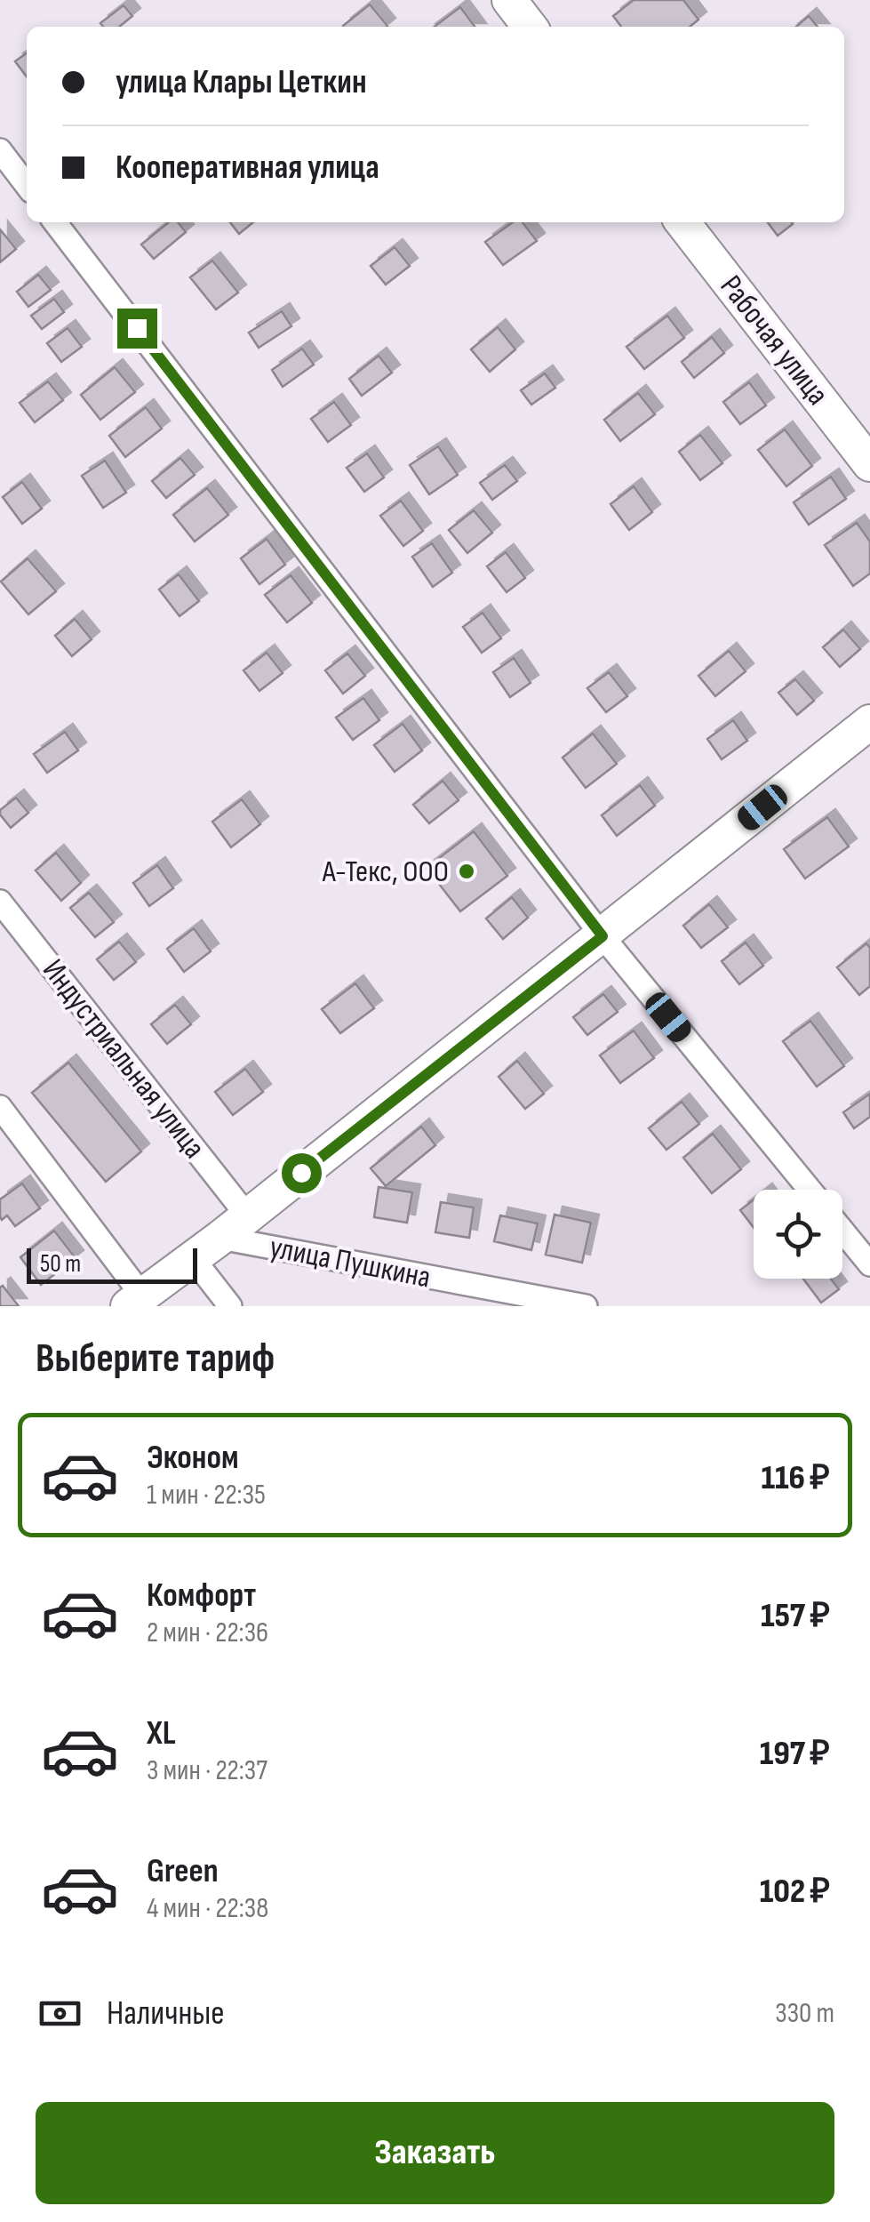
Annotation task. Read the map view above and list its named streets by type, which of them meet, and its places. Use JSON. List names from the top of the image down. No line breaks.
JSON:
{"streets":{"street":["Рабочая улица","Индустриальная улица","улица Пушкина"]},"places":["А-Текс, ООО"],"scale_bar":"50 m","page":{"banner":["улица Клары Цеткин","Кооперативная улица"],"scale":"50 m","heading":"Выберите тариф","list":[{"name":"Эконом","note":"1 мин · 22:35","value":"116 ₽"},{"name":"Комфорт","note":"2 мин · 22:36","value":"157 ₽"},{"name":"XL","note":"3 мин · 22:37","value":"197 ₽"},{"name":"Green","note":"4 мин · 22:38","value":"102 ₽"}],"pay":["Наличные","330 m"],"buttons":"Заказать"}}
